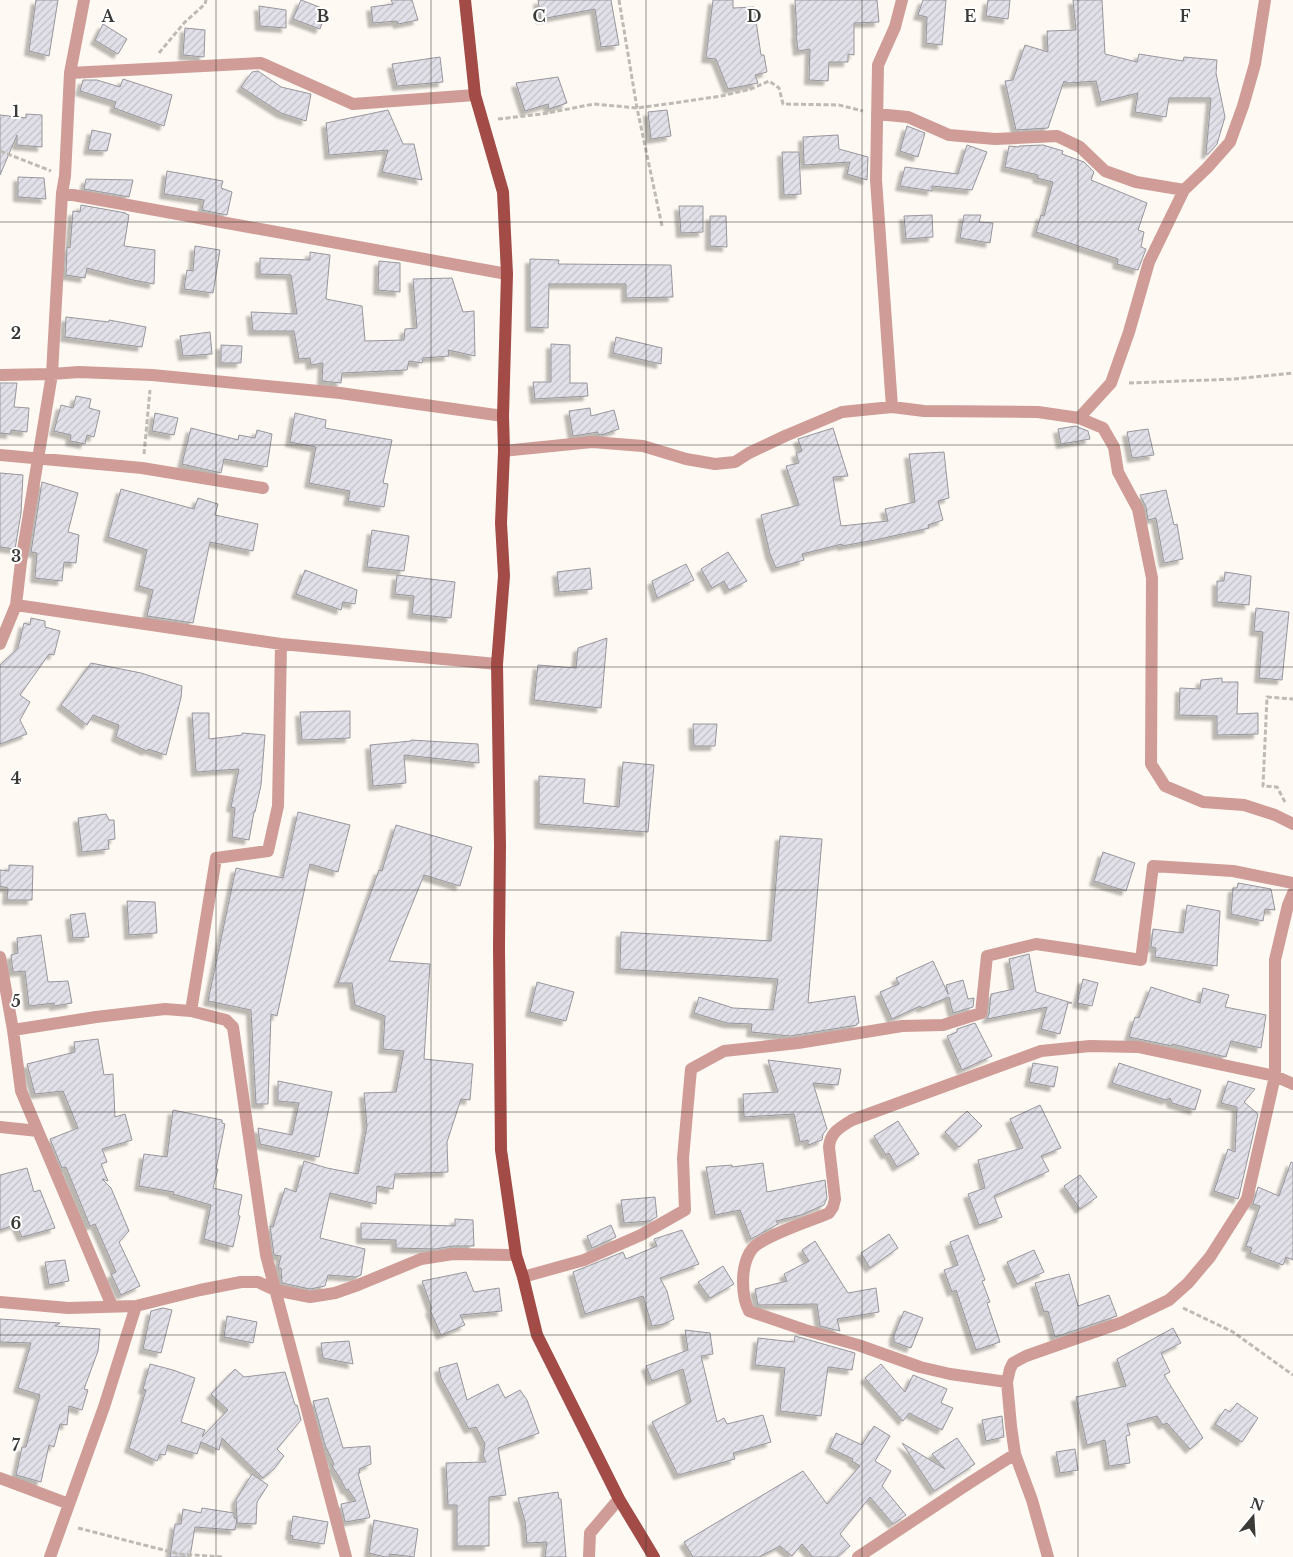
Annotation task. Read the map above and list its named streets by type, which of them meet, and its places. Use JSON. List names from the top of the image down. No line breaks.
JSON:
{"north":"top","grid":{"columns":["A","B","C","D","E","F"],"rows":["1","2","3","4","5","6","7"]}}
